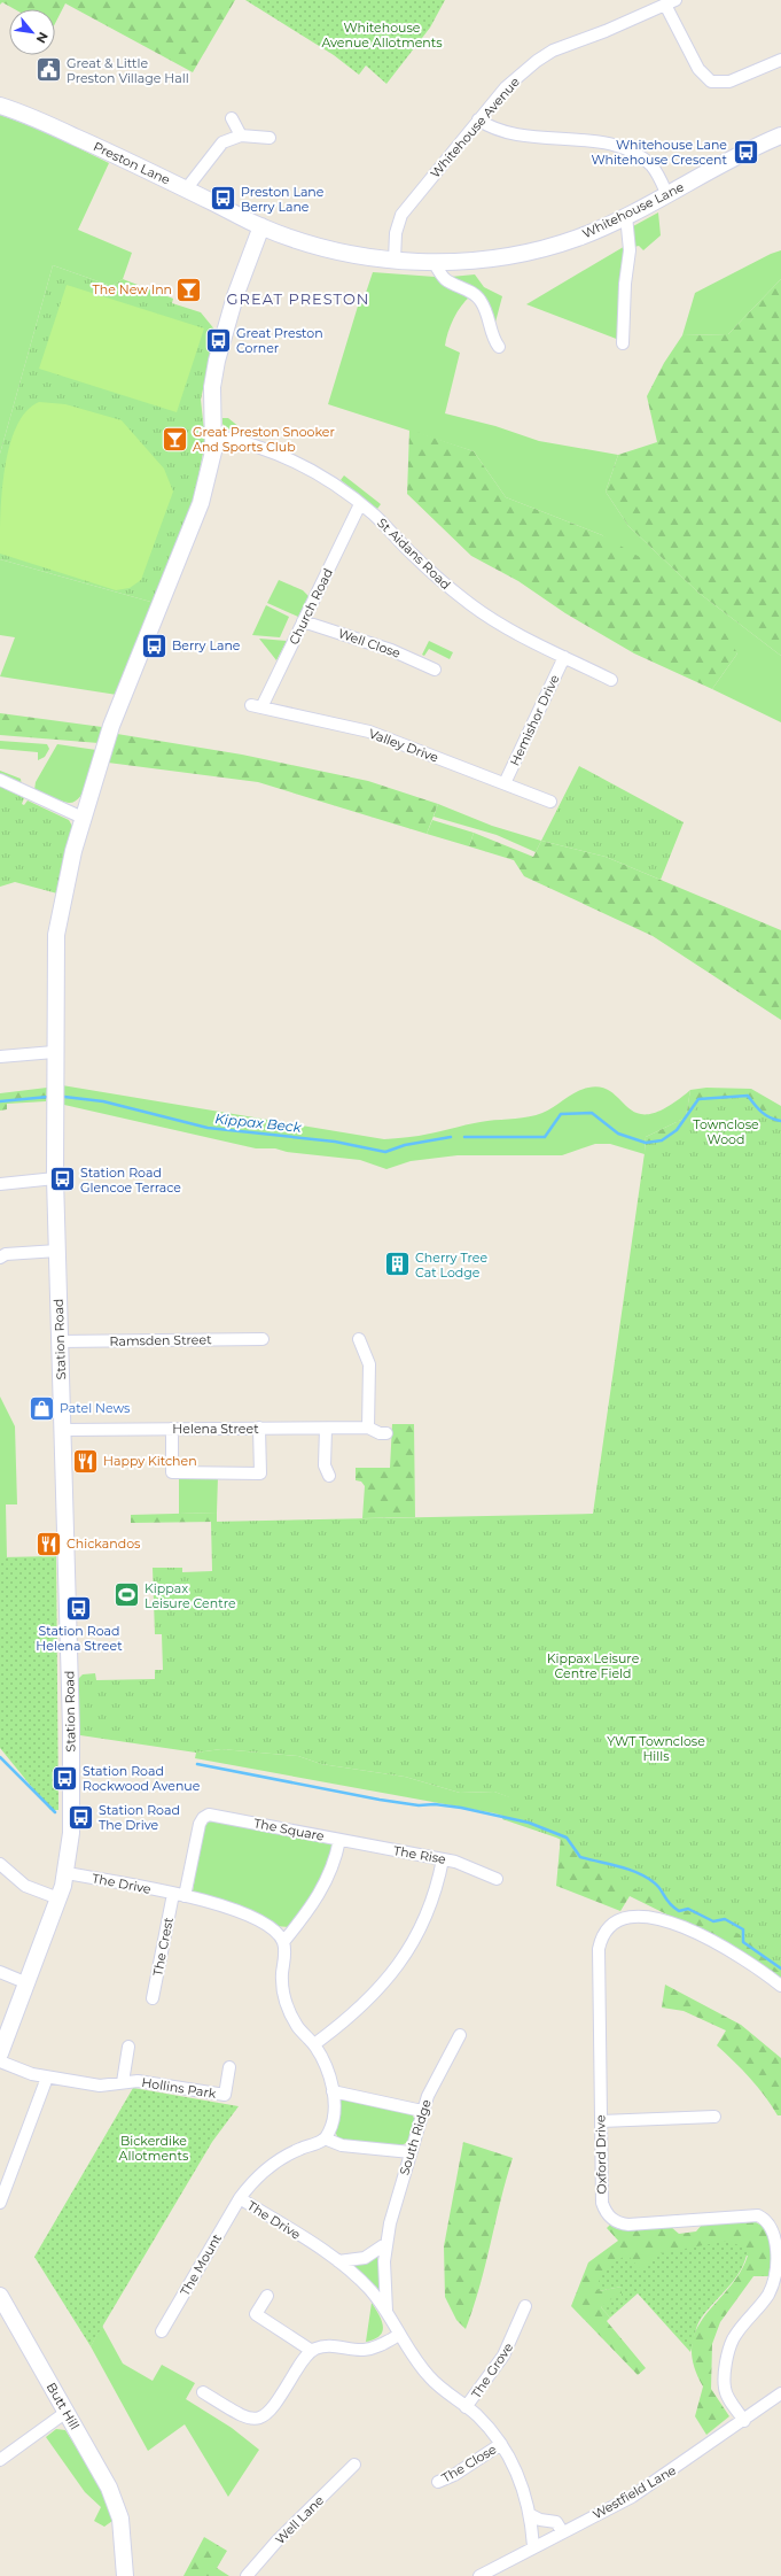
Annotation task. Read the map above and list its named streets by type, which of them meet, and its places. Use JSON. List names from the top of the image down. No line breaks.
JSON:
{"streets":{"street":["Whitehouse Avenue","Preston Lane","Whitehouse Lane","St Aidans Road","Church Road","Well Close","Hemishor Drive","Valley Drive","Station Road","Ramsden Street","Helena Street","The Square","The Rise","The Drive","The Crest","Hollins Park","South Ridge","Oxford Drive","The Mount","The Grove","Butt Hill","The Close","Westfield Lane","Well Lane"]},"crossings":[["Whitehouse Avenue","Whitehouse Lane"],["Preston Lane","Whitehouse Lane"],["St Aidans Road","Church Road"],["St Aidans Road","Hemishor Drive"],["Church Road","Well Close"],["Church Road","Valley Drive"],["Hemishor Drive","Valley Drive"],["Station Road","Ramsden Street"],["Station Road","Helena Street"],["Station Road","The Drive"],["The Square","The Rise"],["The Square","The Drive"],["The Square","The Crest"],["The Drive","The Crest"],["The Drive","South Ridge"],["The Drive","The Mount"],["The Drive","The Grove"],["The Drive","The Close"],["The Drive","Westfield Lane"],["Oxford Drive","Westfield Lane"]],"districts":["GREAT PRESTON"],"water":["Kippax Beck"],"parks":["Whitehouse Avenue Allotments","Townclose Wood","Kippax Leisure Centre Field","YWT Townclose Hills","Bickerdike Allotments"],"places":{"public building":["Great & Little Preston Village Hall"],"bus stop":["Whitehouse Lane Whitehouse Crescent","Preston Lane Berry Lane","Great Preston Corner","Berry Lane","Station Road Glencoe Terrace","Station Road Helena Street","Station Road Rockwood Avenue","Station Road The Drive"],"bar":["The New Inn","Great Preston Snooker And Sports Club"],"building":["Cherry Tree Cat Lodge"],"shop":["Patel News"],"restaurant":["Happy Kitchen","Chickandos"],"sports":["Kippax Leisure Centre"]},"north":"bottom right"}
